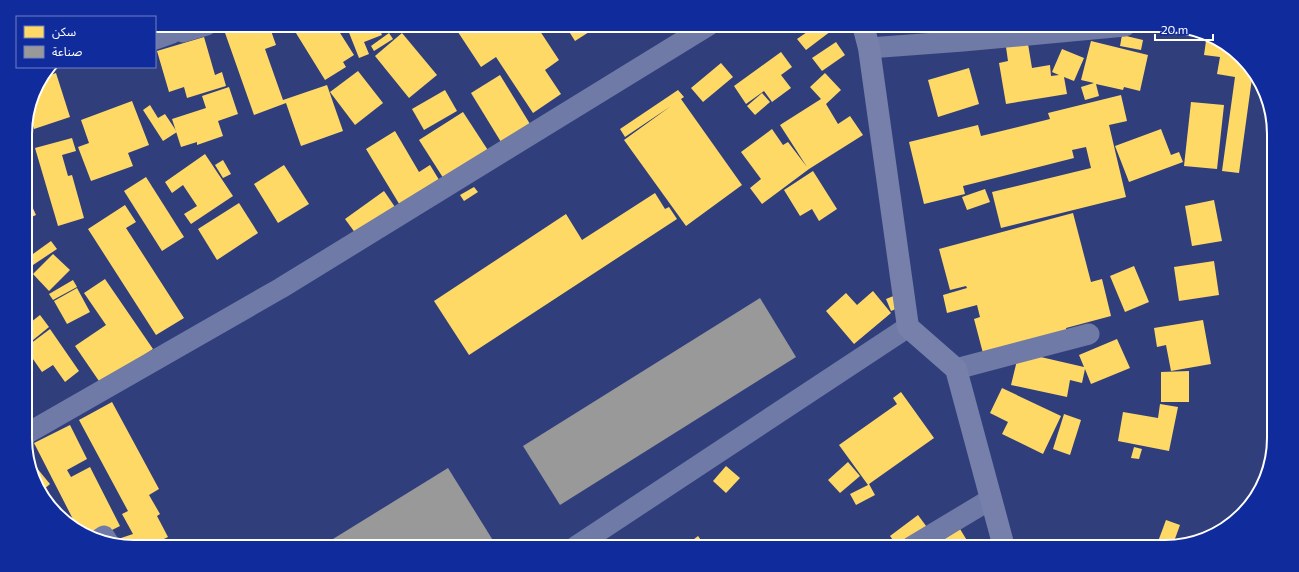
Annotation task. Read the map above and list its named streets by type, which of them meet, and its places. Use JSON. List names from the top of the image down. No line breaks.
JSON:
{"legend":["سكن","صناعة"],"scale_bar":"20 m"}
